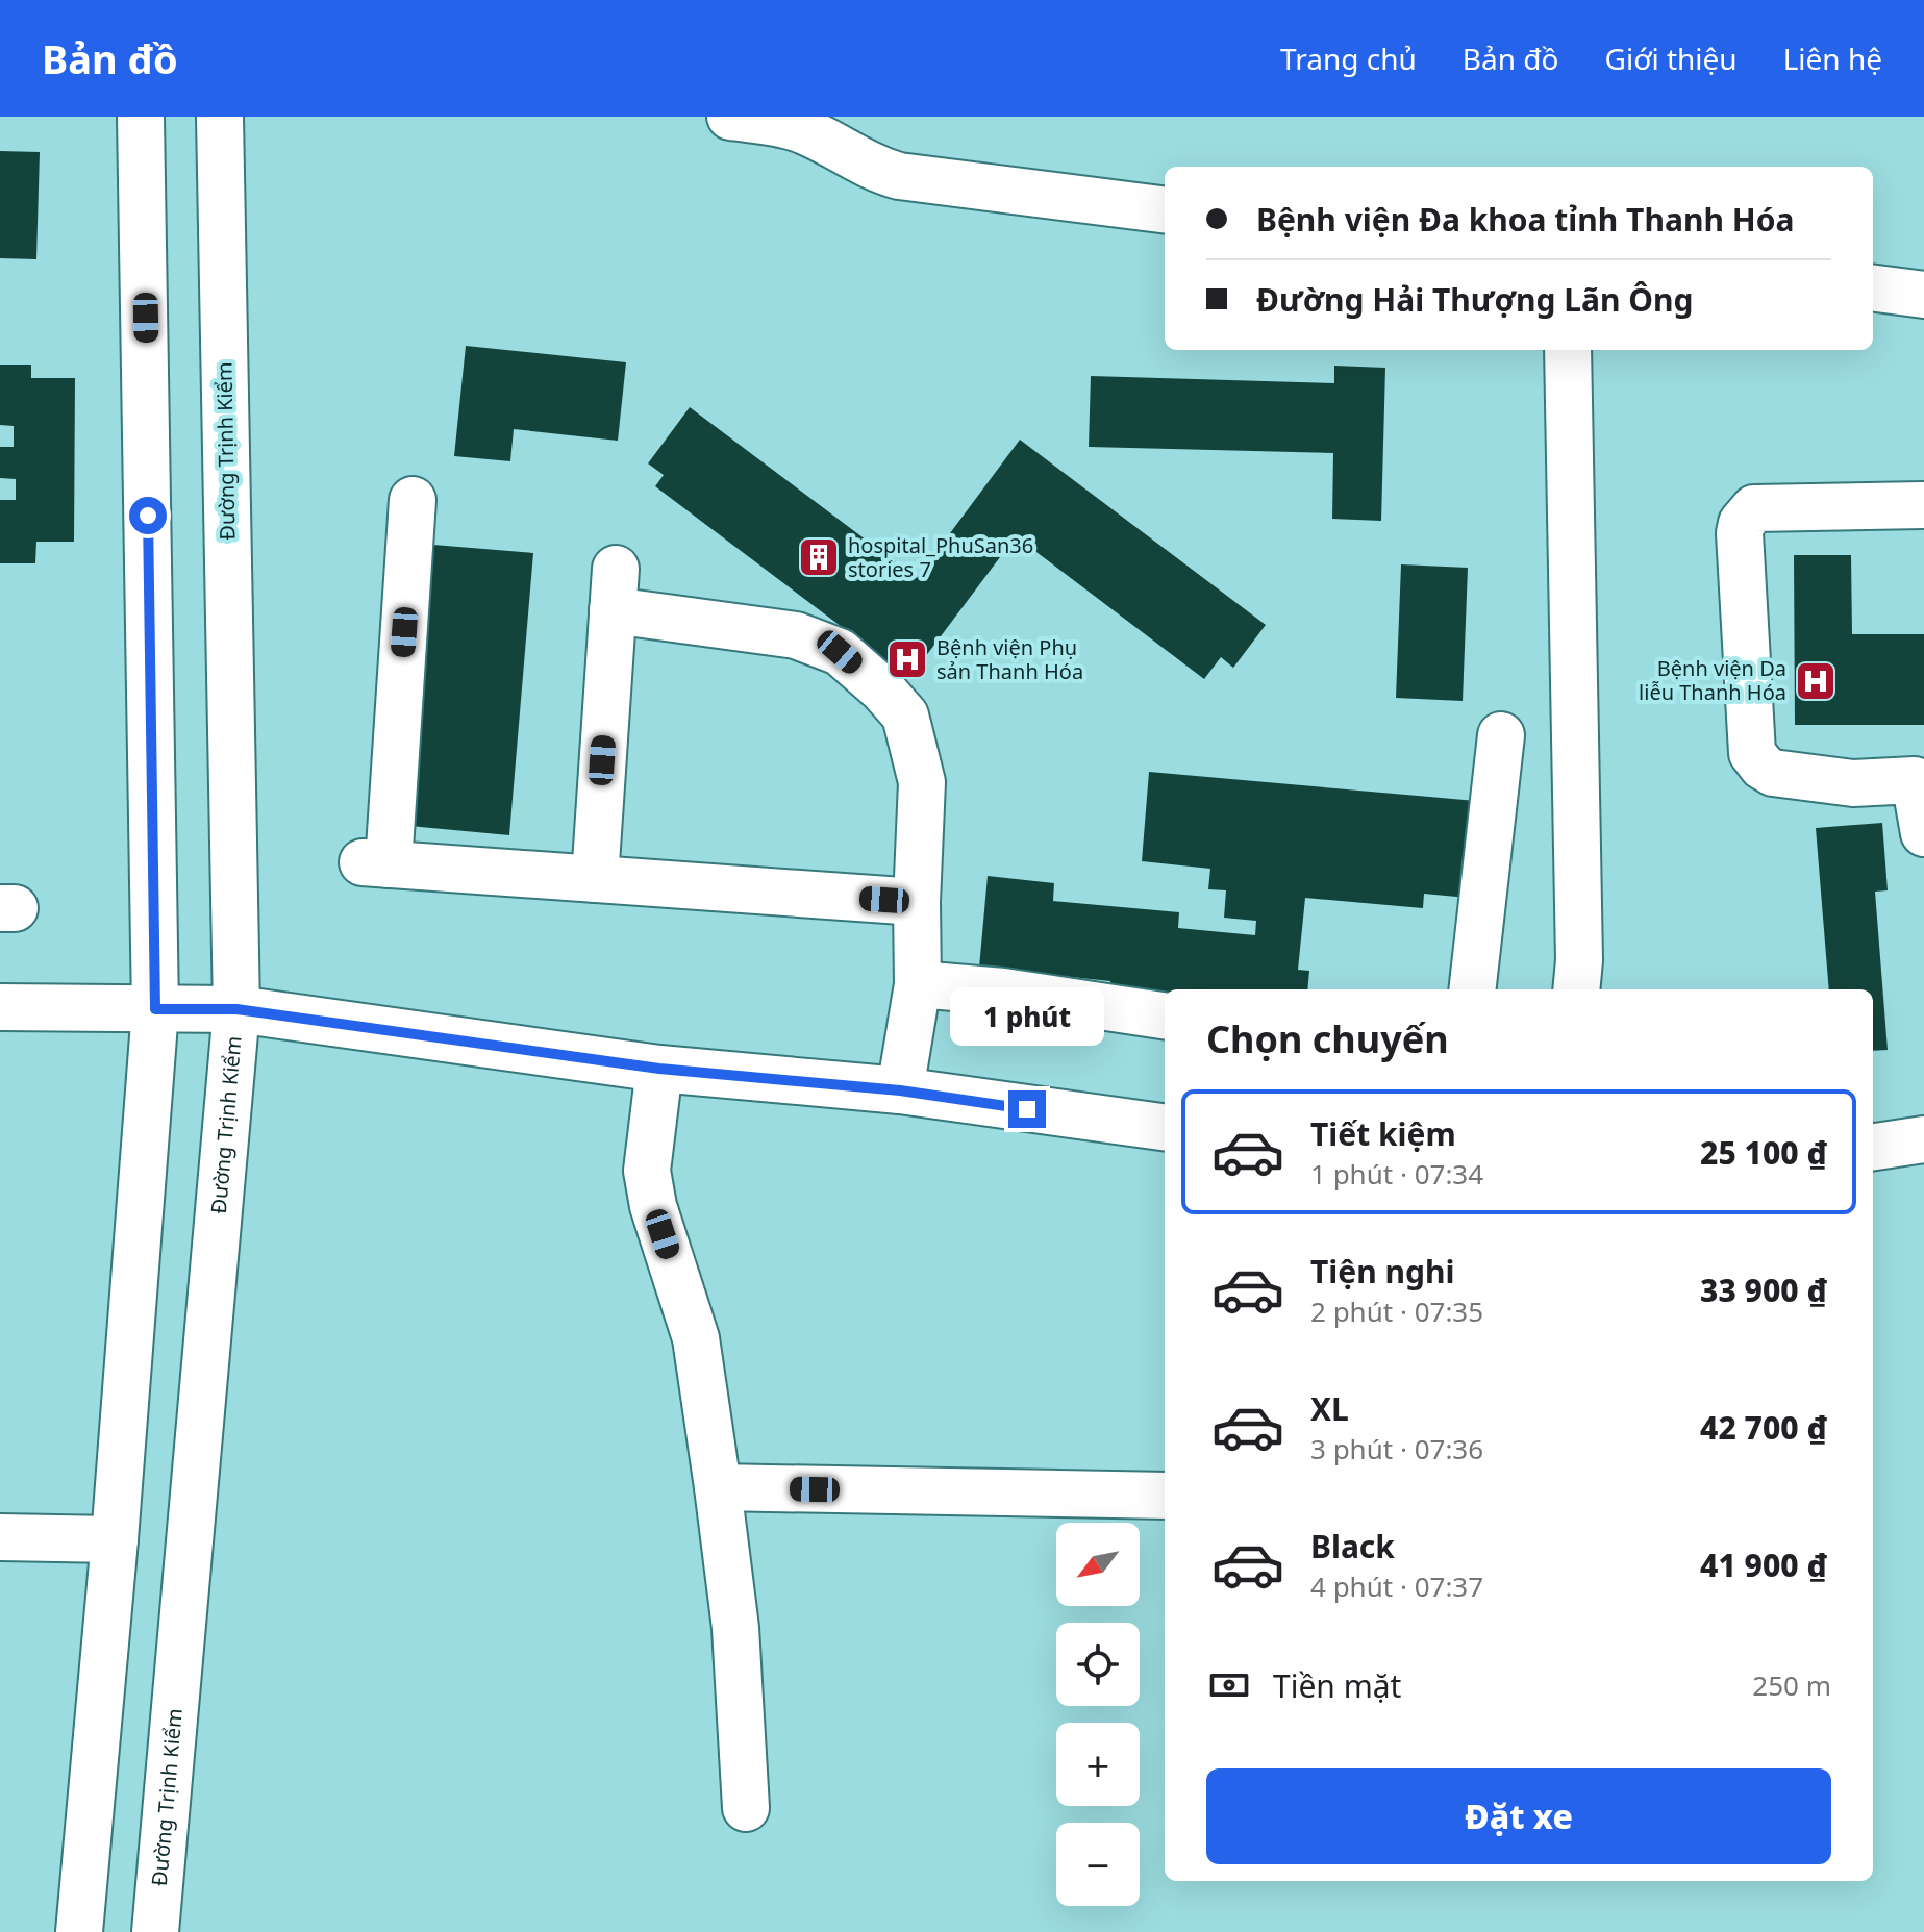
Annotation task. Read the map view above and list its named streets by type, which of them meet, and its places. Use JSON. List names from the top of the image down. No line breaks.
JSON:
{"streets":{"main road":["Đường Trịnh Kiểm"]},"places":{"building":["hospital_PhuSan36 stories 7"],"hospital":["Bệnh viện Phụ sản Thanh Hóa","Bệnh viện Da liễu Thanh Hóa"]},"north":"bottom left","page":{"header":"Bản đồ","nav":["Trang chủ","Bản đồ","Giới thiệu","Liên hệ"],"banner":["Bệnh viện Đa khoa tỉnh Thanh Hóa","Đường Hải Thượng Lãn Ông"],"bubble":"1 phút","heading":"Chọn chuyến","list":[{"name":"Tiết kiệm","note":"1 phút · 07:34","value":"25 100 ₫"},{"name":"Tiện nghi","note":"2 phút · 07:35","value":"33 900 ₫"},{"name":"XL","note":"3 phút · 07:36","value":"42 700 ₫"},{"name":"Black","note":"4 phút · 07:37","value":"41 900 ₫"}],"map_buttons":["+","−"],"pay":["Tiền mặt","250 m"],"buttons":"Đặt xe"}}
